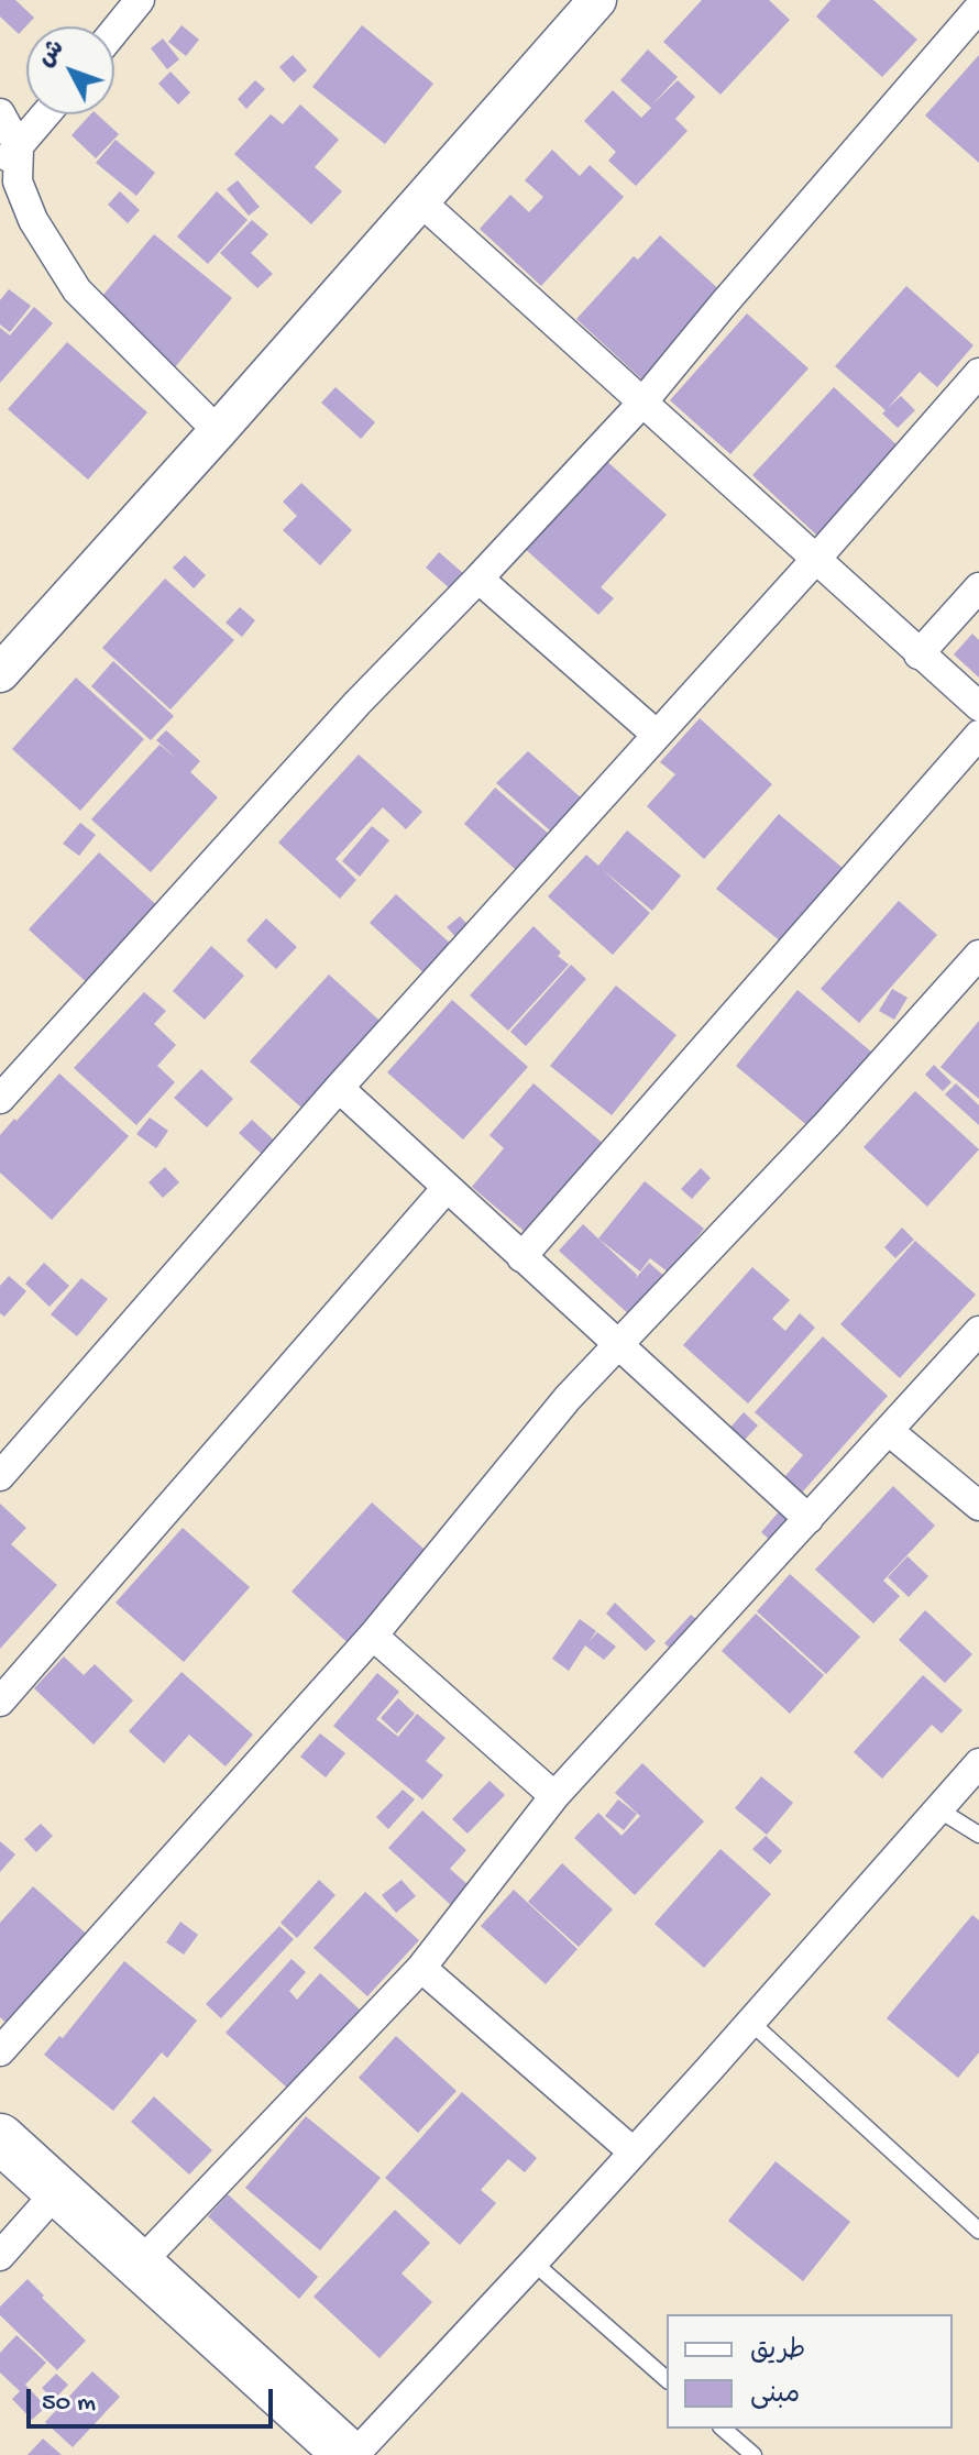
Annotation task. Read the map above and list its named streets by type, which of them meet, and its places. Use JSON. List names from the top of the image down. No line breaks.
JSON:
{"legend":["طريق","مبنى"],"scale_bar":"50 m","north":"top left"}
